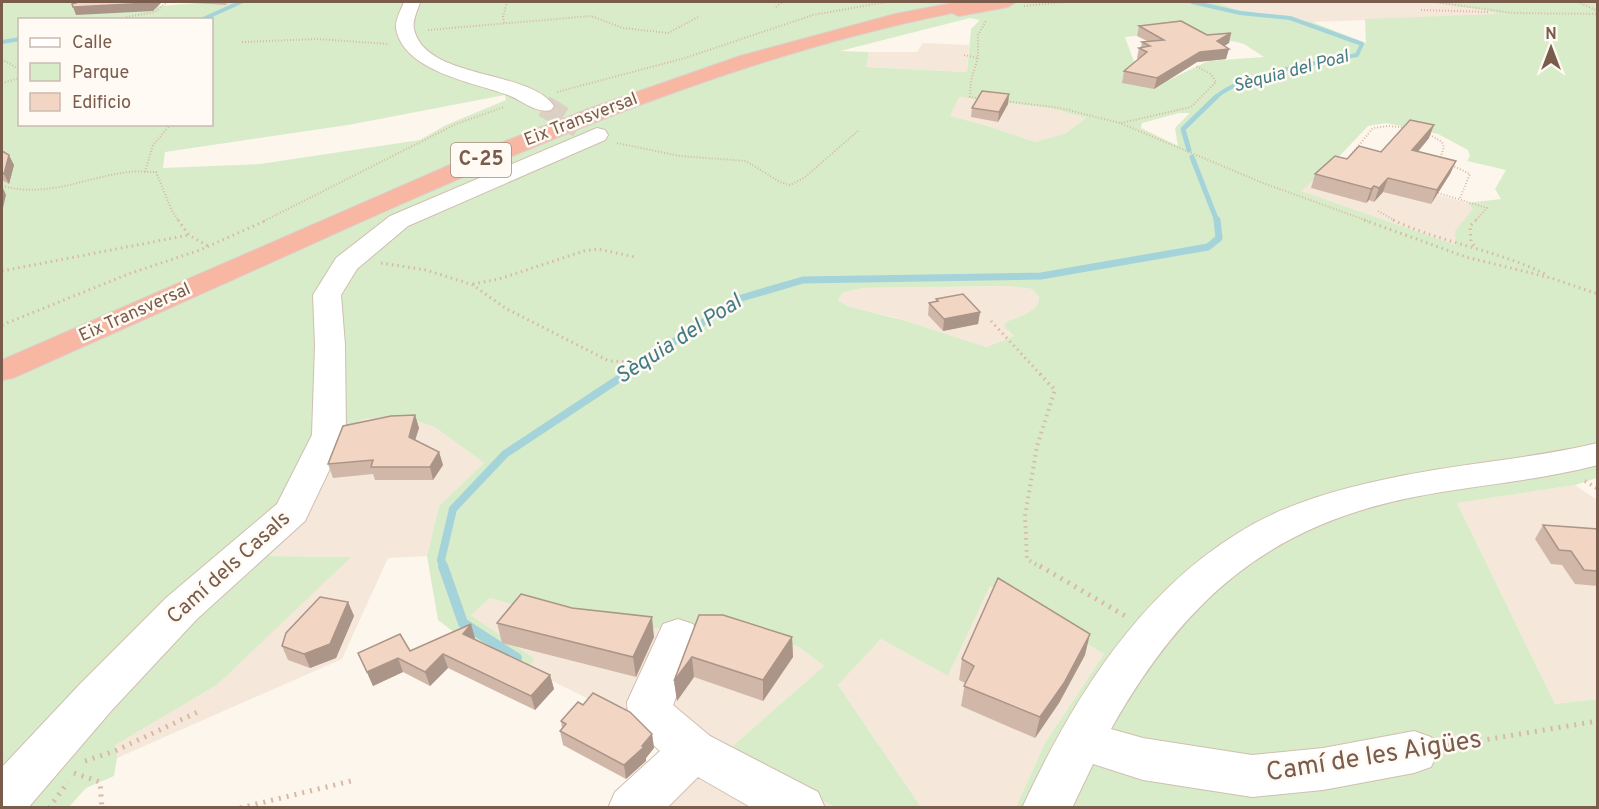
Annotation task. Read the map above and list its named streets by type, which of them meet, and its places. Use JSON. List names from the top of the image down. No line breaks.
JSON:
{"streets":{"highway":["Eix Transversal","C-25"],"street":["Camí dels Casals","Camí de les Aigües"]},"water":["Sèquia del Poal"],"legend":["Calle","Parque","Edificio"],"north":"top"}
